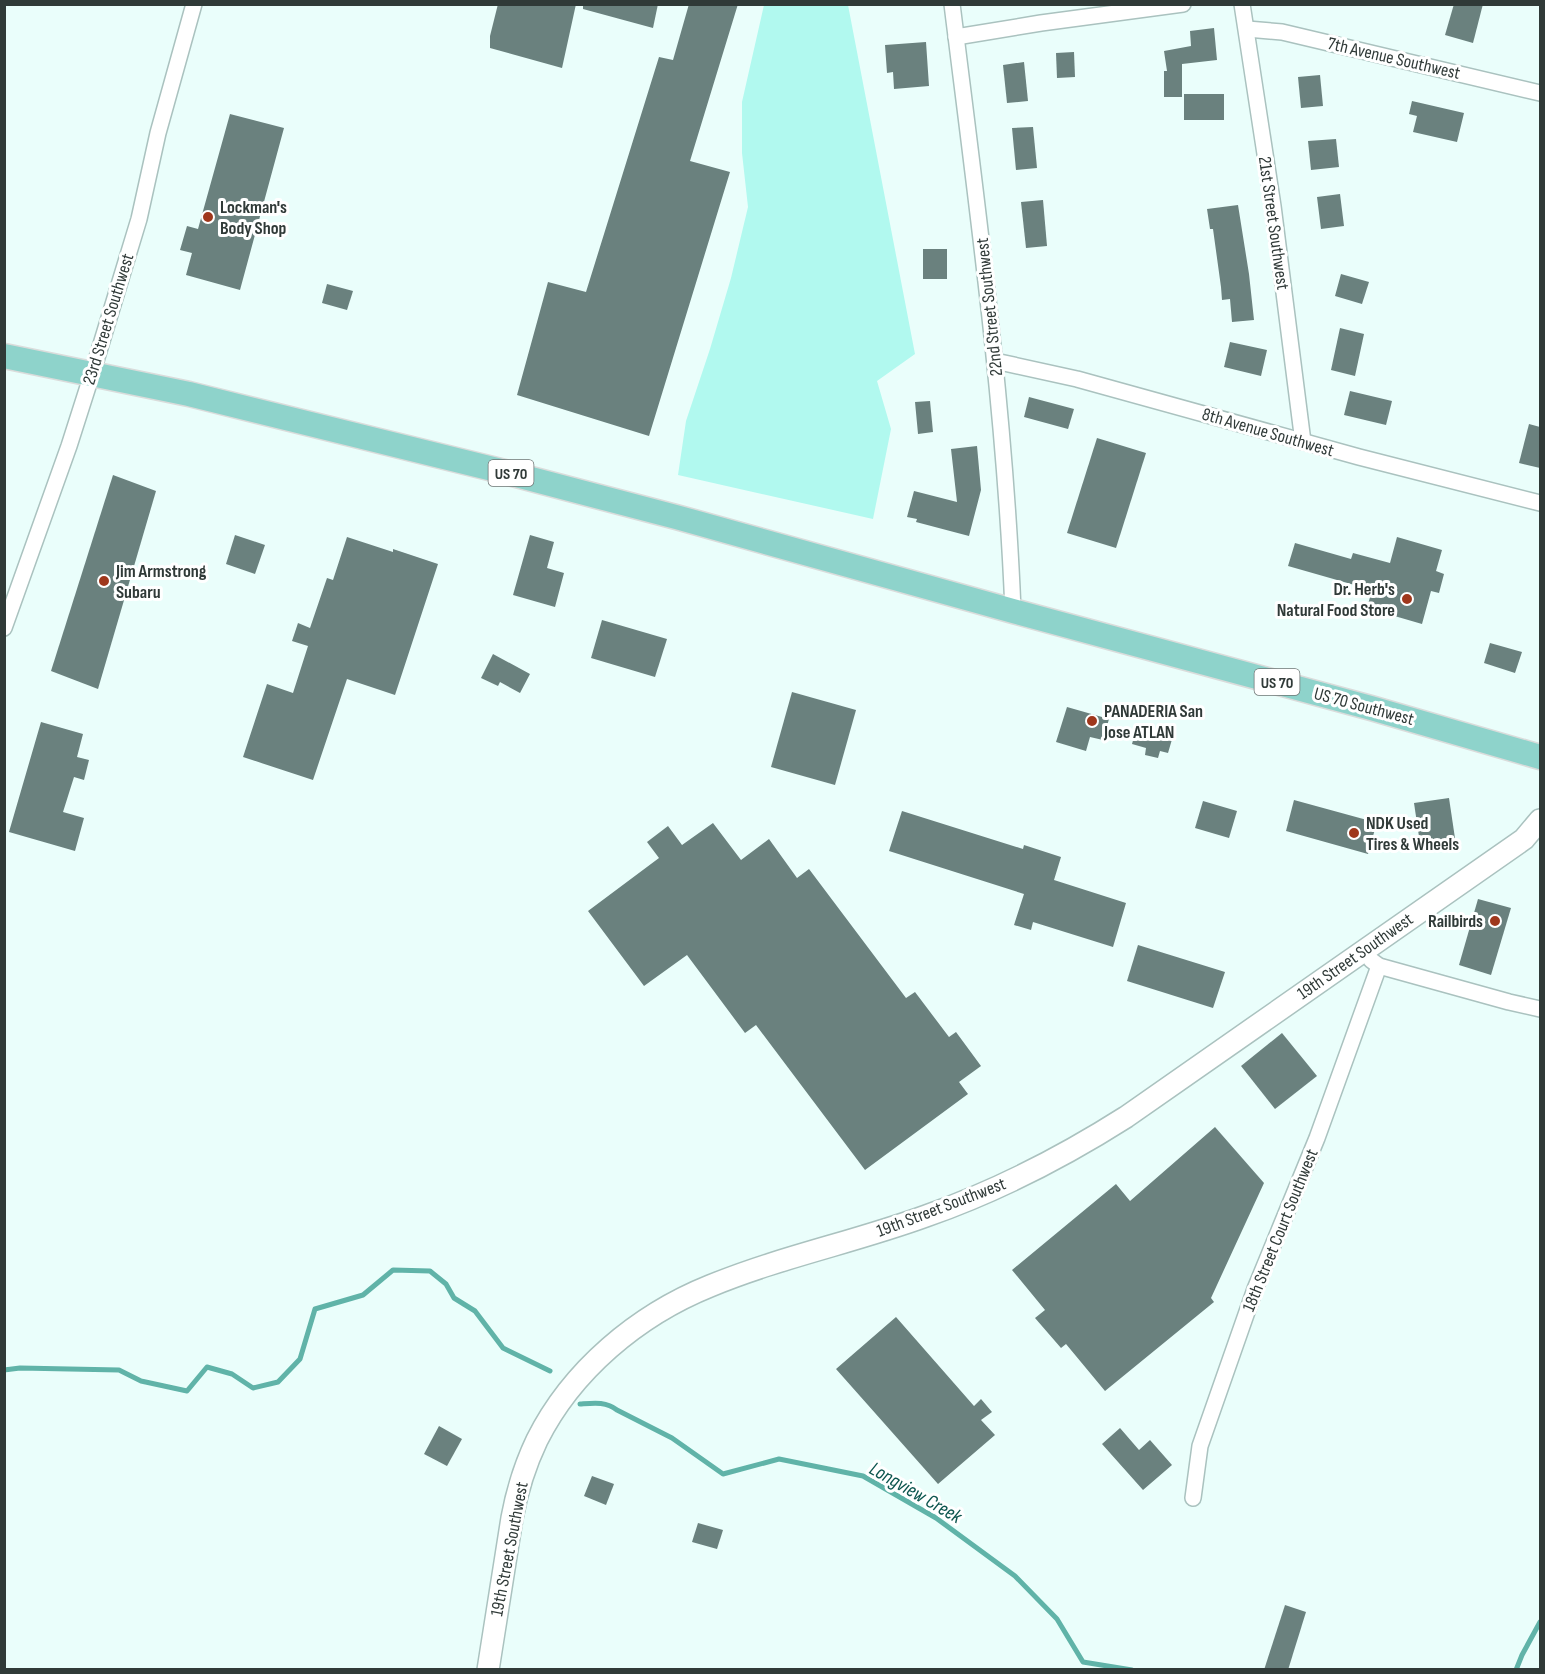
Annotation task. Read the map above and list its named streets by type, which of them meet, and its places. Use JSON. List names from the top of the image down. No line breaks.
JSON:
{"streets":{"main road":["US 70","US 70 Southwest"],"street":["7th Avenue Southwest","21st Street Southwest","22nd Street Southwest","23rd Street Southwest","8th Avenue Southwest","19th Street Southwest","18th Street Court Southwest"]},"crossings":[["7th Avenue Southwest","21st Street Southwest"],["21st Street Southwest","8th Avenue Southwest"],["22nd Street Southwest","8th Avenue Southwest"],["22nd Street Southwest","US 70"],["22nd Street Southwest","US 70 Southwest"],["23rd Street Southwest","US 70"],["US 70","US 70 Southwest"]],"water":["Longview Creek"],"places":["Lockman's Body Shop","Jim Armstrong Subaru","Dr. Herb's Natural Food Store","PANADERIA San Jose ATLAN","NDK Used Tires & Wheels","Railbirds"]}
